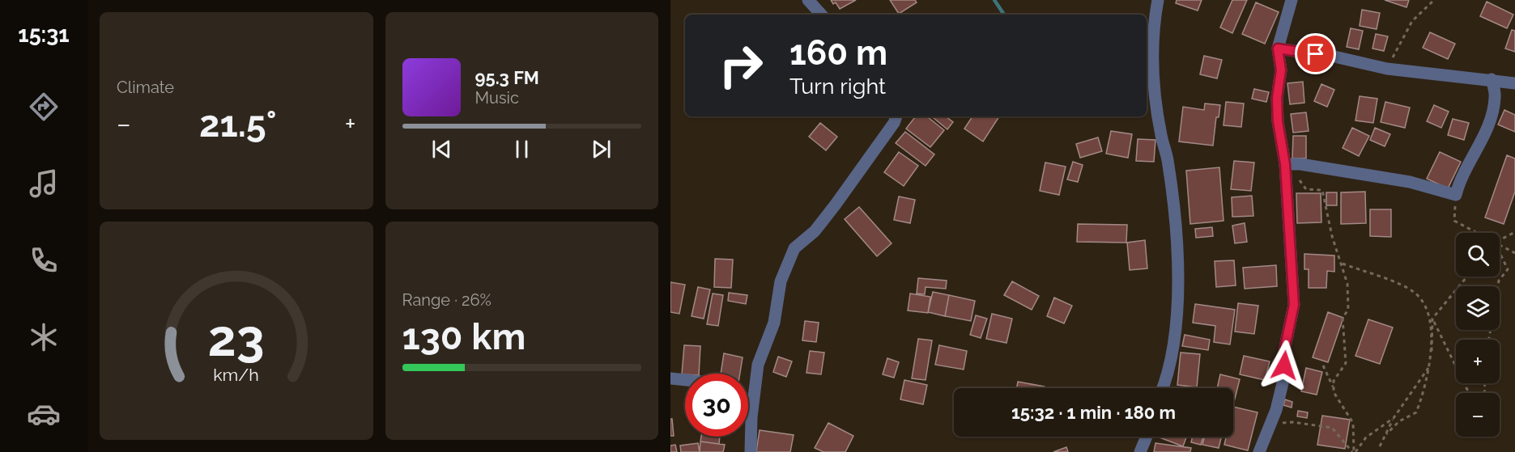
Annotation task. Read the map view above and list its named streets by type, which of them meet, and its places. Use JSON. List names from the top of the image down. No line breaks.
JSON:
{"page":{"tabs":"15:31","tile":["Climate",["Range · 26%","130 km"]],"turn":["160 m","Turn right"],"song":["95.3 FM","Music"],"heat":["−","21.5°","+"],"map_buttons":["+","−"],"limit":"30","trip":"15:32 · 1 min · 180 m","gauge":["23","km/h"]}}
